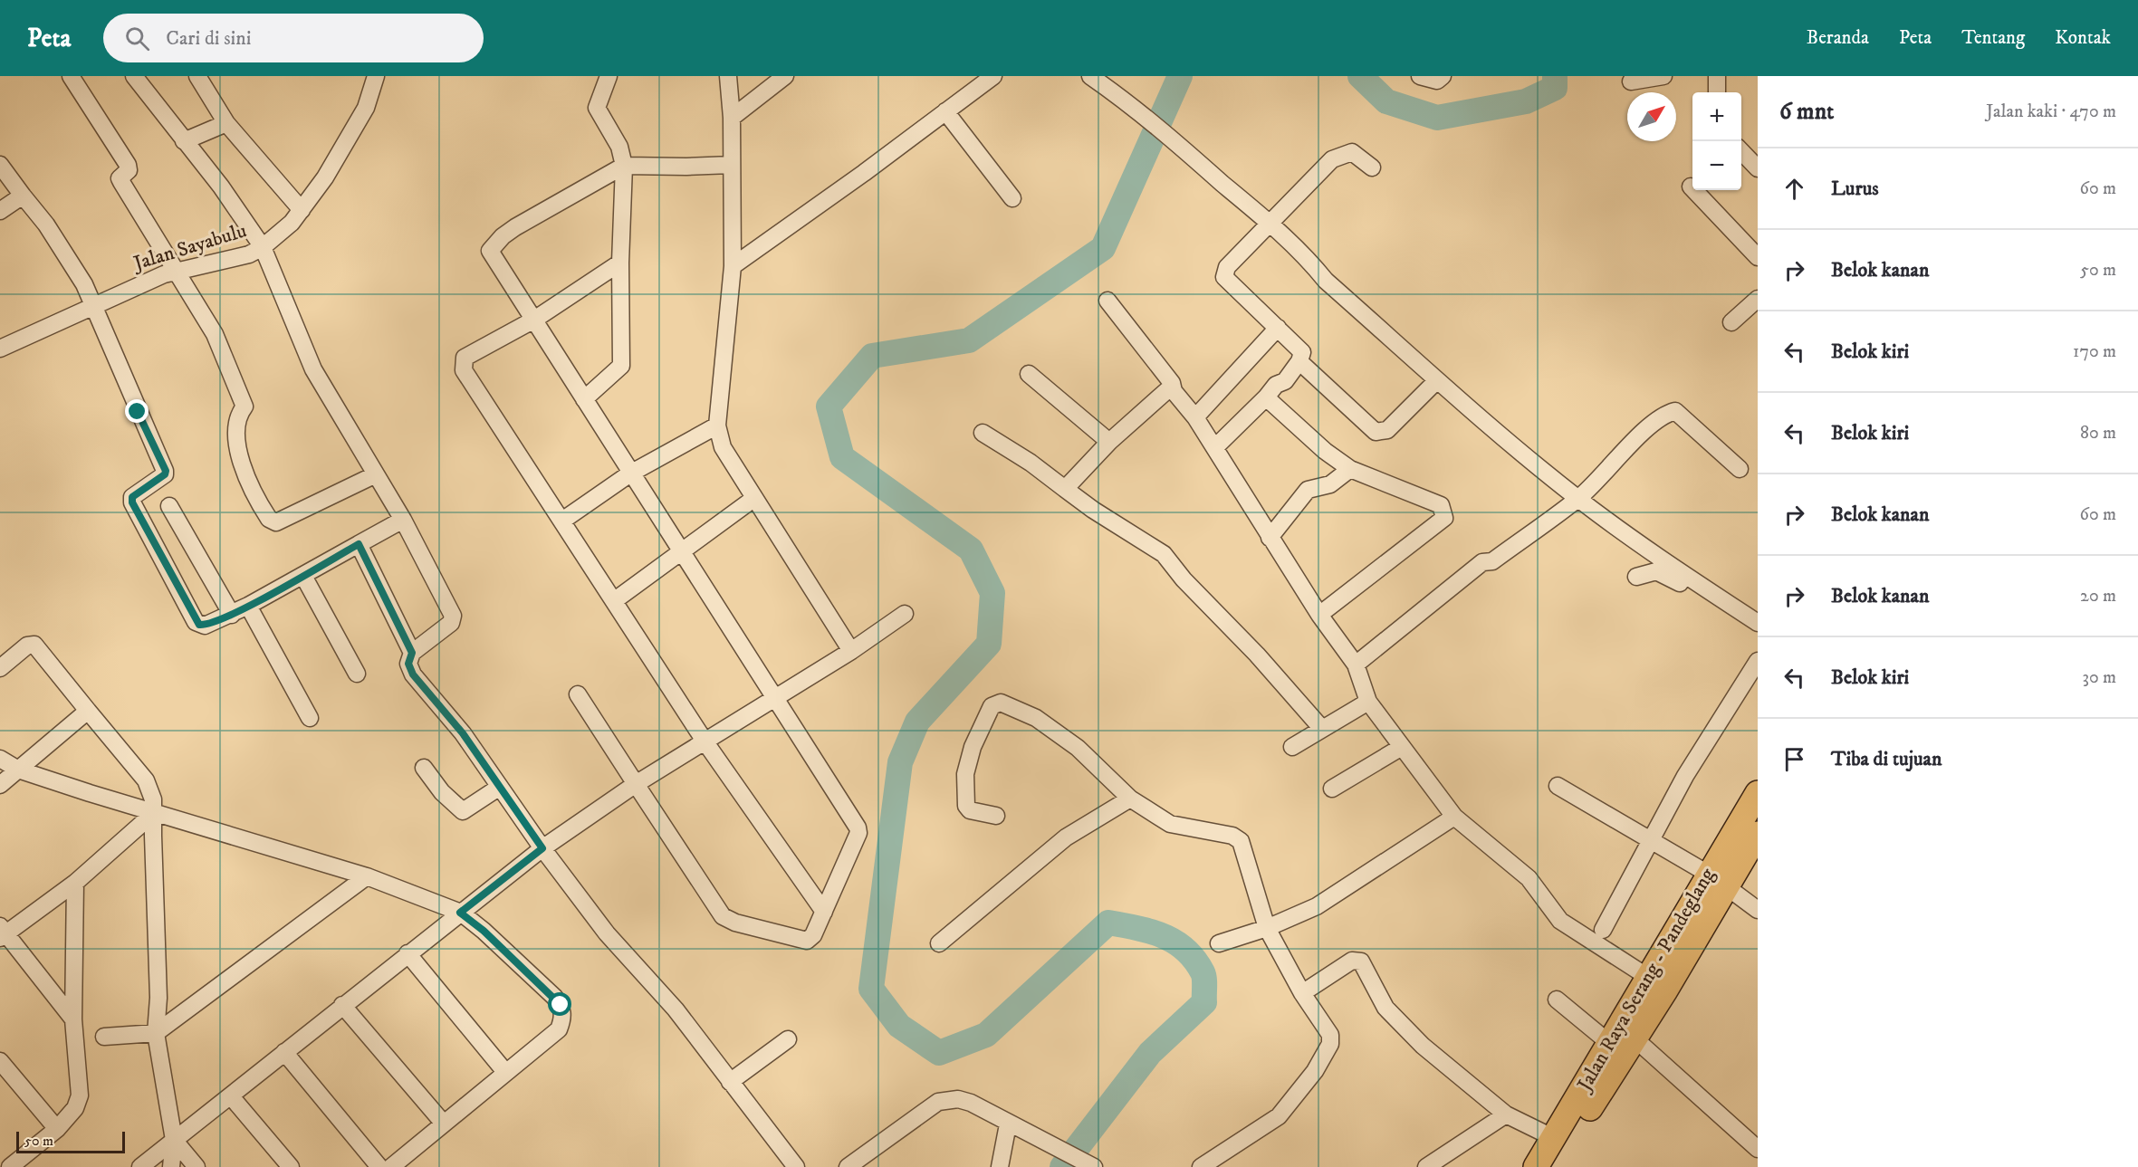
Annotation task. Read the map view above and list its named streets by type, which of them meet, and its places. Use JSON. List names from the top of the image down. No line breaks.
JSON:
{"streets":{"highway":["Jalan Raya Serang - Pandeglang"],"street":["Jalan Sayabulu"]},"scale_bar":"50 m","north":"top right","page":{"header":"Peta","search":"Cari di sini","nav":["Beranda","Peta","Tentang","Kontak"],"heading":["6 mnt","Jalan kaki · 470 m"],"map_buttons":["+","−"],"list":[["Lurus","60 m"],["Belok kanan","50 m"],["Belok kiri","170 m"],["Belok kiri","80 m"],["Belok kanan","60 m"],["Belok kanan","20 m"],["Belok kiri","30 m"],"Tiba di tujuan"],"scale":"50 m"}}
